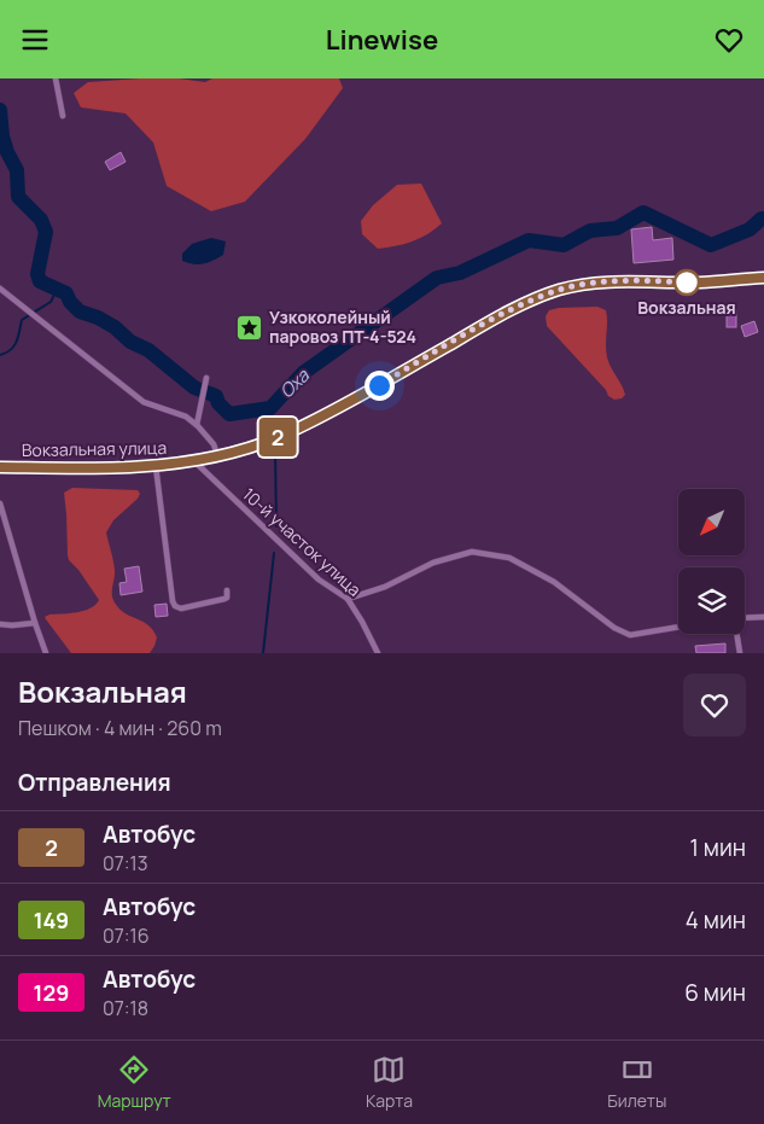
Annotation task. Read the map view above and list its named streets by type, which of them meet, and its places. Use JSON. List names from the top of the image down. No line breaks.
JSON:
{"streets":{"street":["Вокзальная улица"],"lane":["10-й участок улица"]},"crossings":[["Вокзальная улица","10-й участок улица"]],"water":["Оха"],"places":{"other":["Вокзальная"],"place":["Узкоколейный паровоз ПТ-4-524"]},"lines":["bus line 2"],"north":"bottom left","page":{"header":"Linewise","on_map":"2","heading":[["Вокзальная","Пешком · 4 мин · 260 m"],"Отправления"],"list":[{"mark":"2","name":"Автобус","note":"07:13","value":"1 мин"},{"mark":"149","name":"Автобус","note":"07:16","value":"4 мин"},{"mark":"129","name":"Автобус","note":"07:18","value":"6 мин"}],"tabs":["Маршрут","Карта","Билеты"]}}
